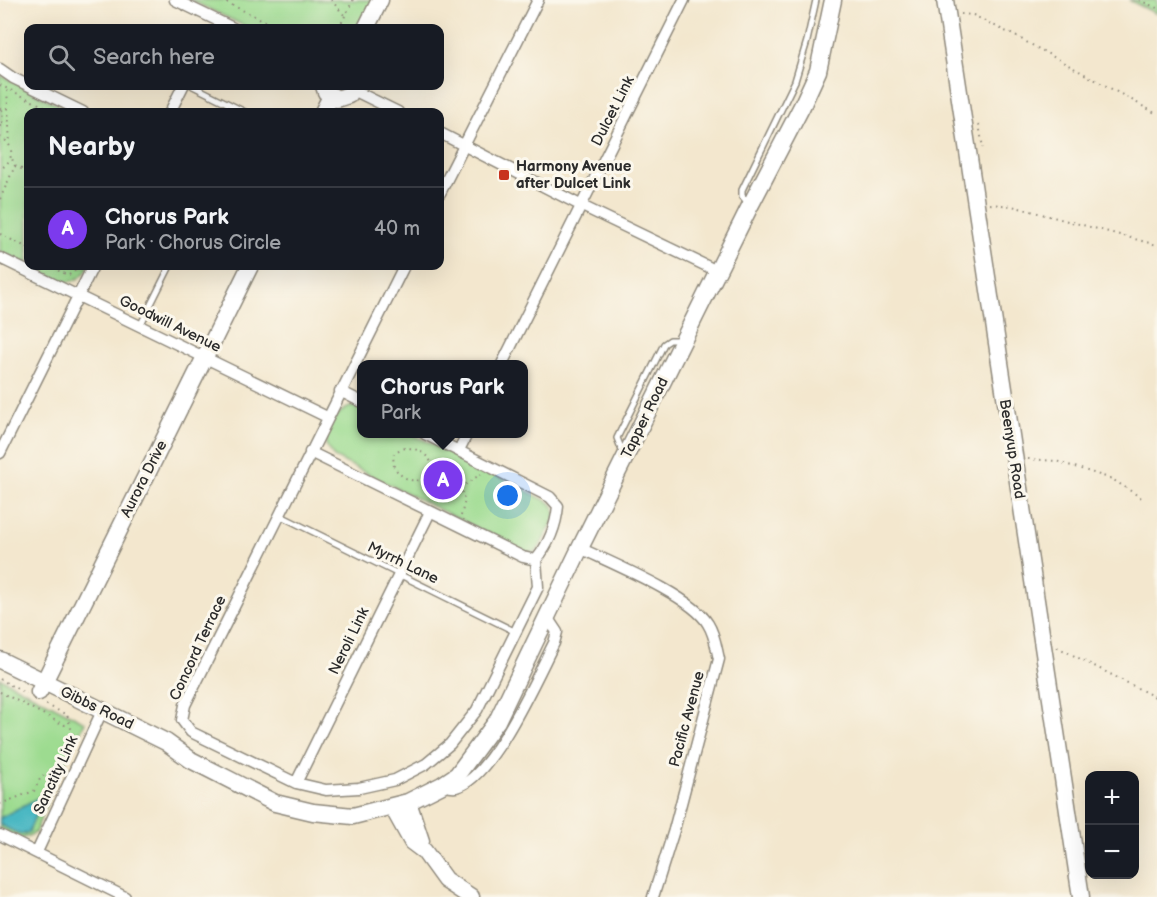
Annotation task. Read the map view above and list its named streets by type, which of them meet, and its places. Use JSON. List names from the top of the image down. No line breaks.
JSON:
{"streets":{"street":["Dulcet Link","Goodwill Avenue","Tapper Road","Beenyup Road","Aurora Drive","Neroli Link","Concord Terrace","Gibbs Road","Pacific Avenue","Sanctity Link"],"lane":["Myrrh Lane"]},"crossings":[["Goodwill Avenue","Aurora Drive"],["Goodwill Avenue","Concord Terrace"],["Tapper Road","Gibbs Road"],["Tapper Road","Pacific Avenue"],["Aurora Drive","Gibbs Road"],["Myrrh Lane","Neroli Link"],["Myrrh Lane","Concord Terrace"],["Neroli Link","Concord Terrace"],["Gibbs Road","Sanctity Link"]],"places":{"transit":["Harmony Avenue after Dulcet Link"]},"page":{"search":"Search here","heading":"Nearby","list":[{"mark":"A","name":"Chorus Park","note":"Park · Chorus Circle","value":"40 m"}],"popup":["Chorus Park","Park"],"pins":"A","map_buttons":["+","−"]}}
